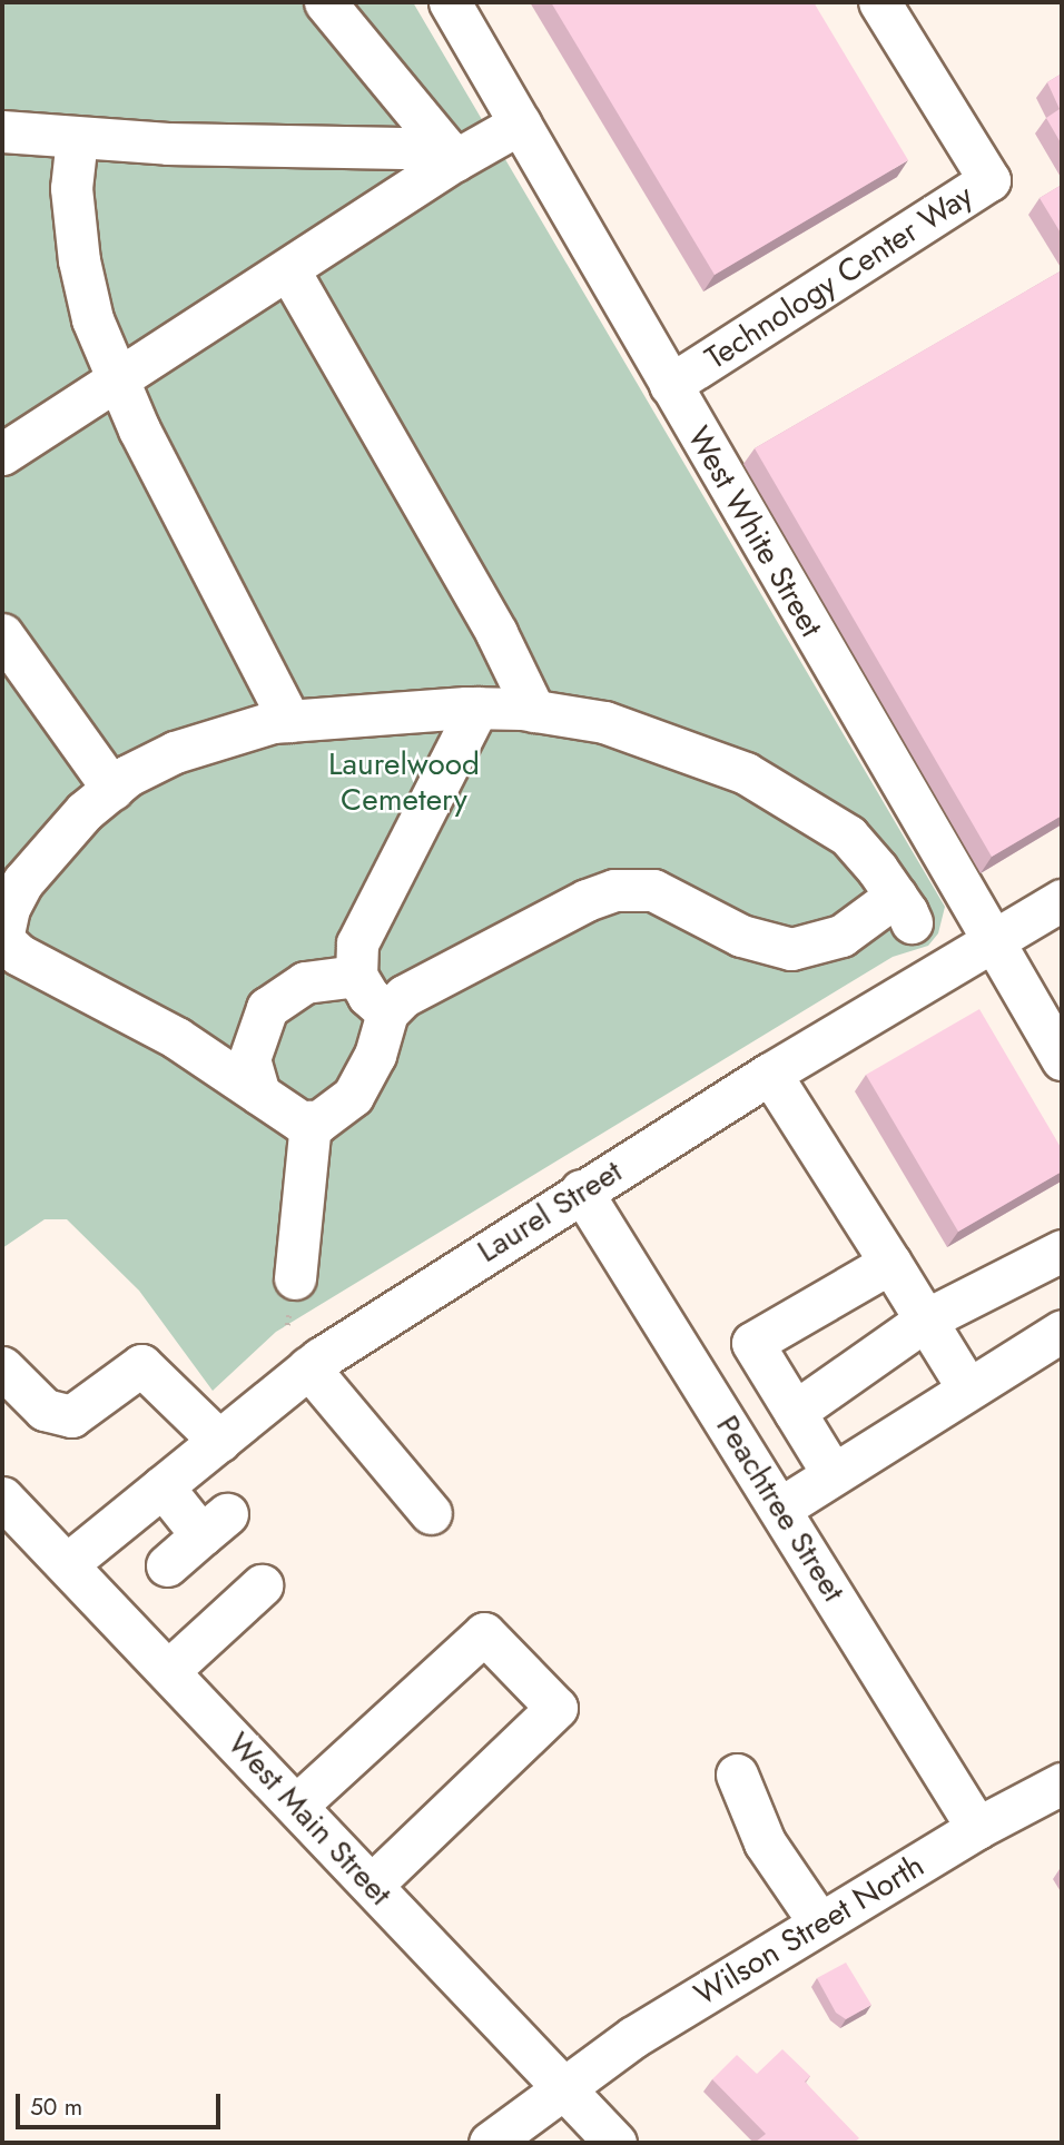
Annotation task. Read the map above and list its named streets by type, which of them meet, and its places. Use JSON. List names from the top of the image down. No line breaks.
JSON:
{"streets":{"street":["Technology Center Way","West White Street","Laurel Street","Peachtree Street","West Main Street","Wilson Street North"]},"crossings":[["Technology Center Way","West White Street"],["West White Street","Laurel Street"],["Laurel Street","Peachtree Street"],["Laurel Street","West Main Street"],["Peachtree Street","Wilson Street North"],["West Main Street","Wilson Street North"]],"parks":["Laurelwood Cemetery"],"scale_bar":"50 m"}
